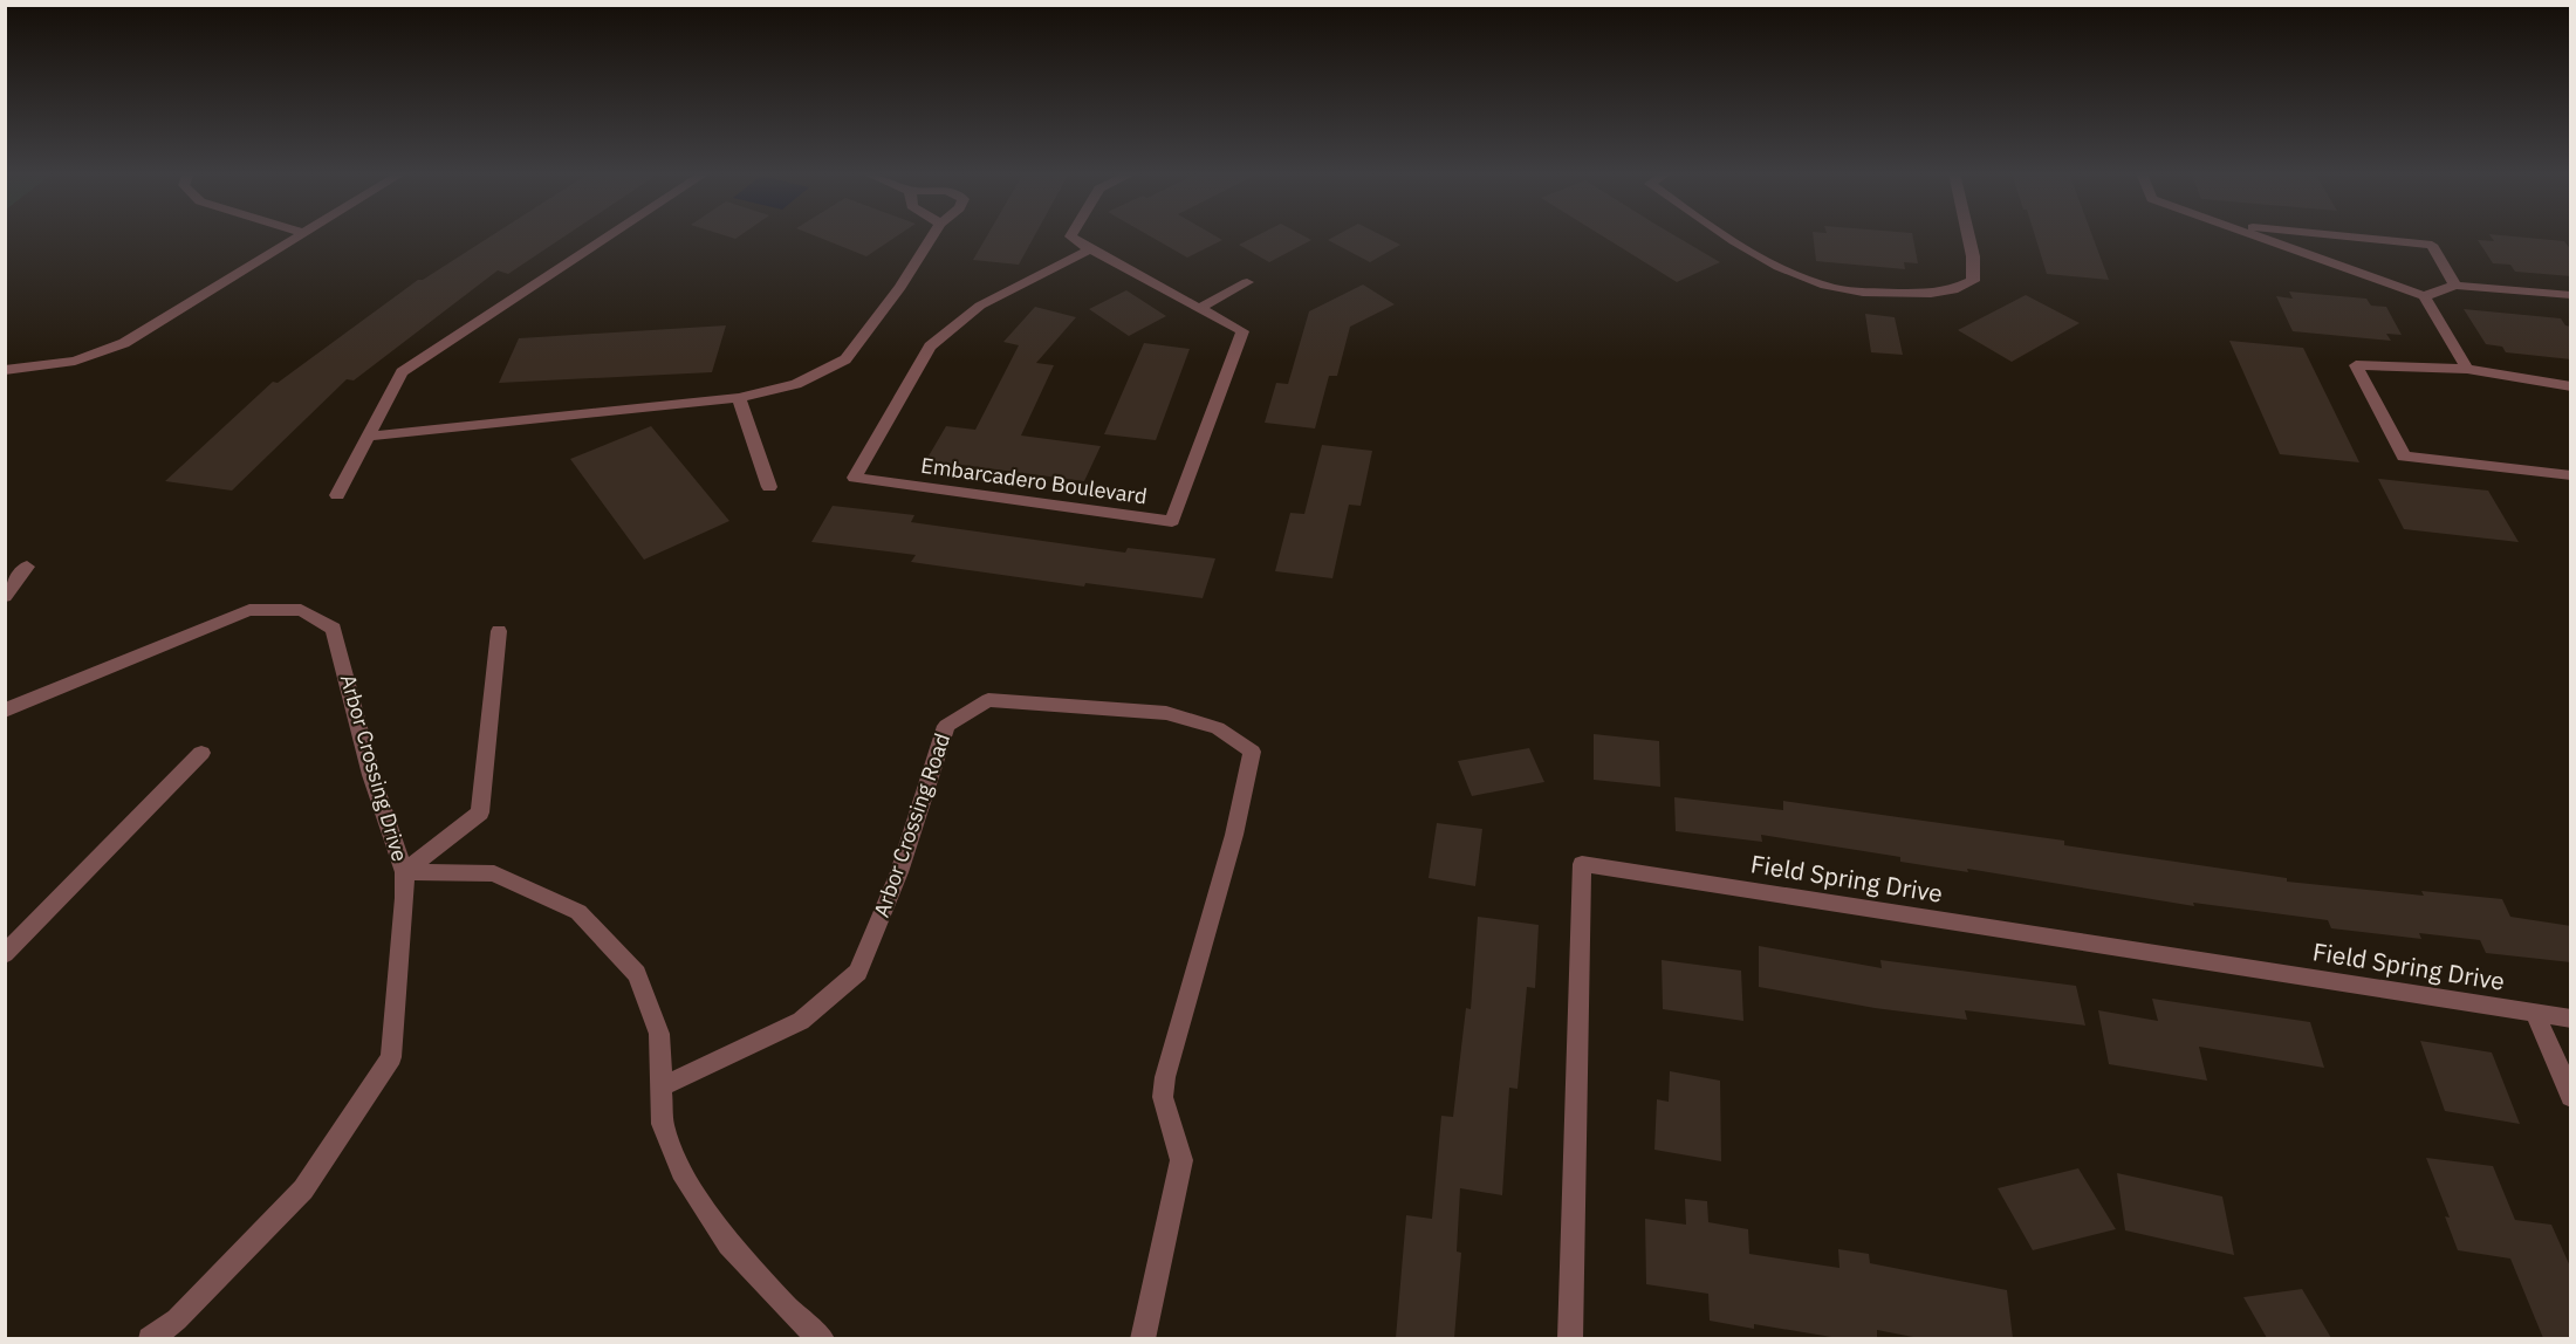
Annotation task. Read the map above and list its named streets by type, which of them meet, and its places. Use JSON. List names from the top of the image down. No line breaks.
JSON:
{"streets":{"street":["Embarcadero Boulevard","Arbor Crossing Drive","Arbor Crossing Road","Field Spring Drive"]}}
